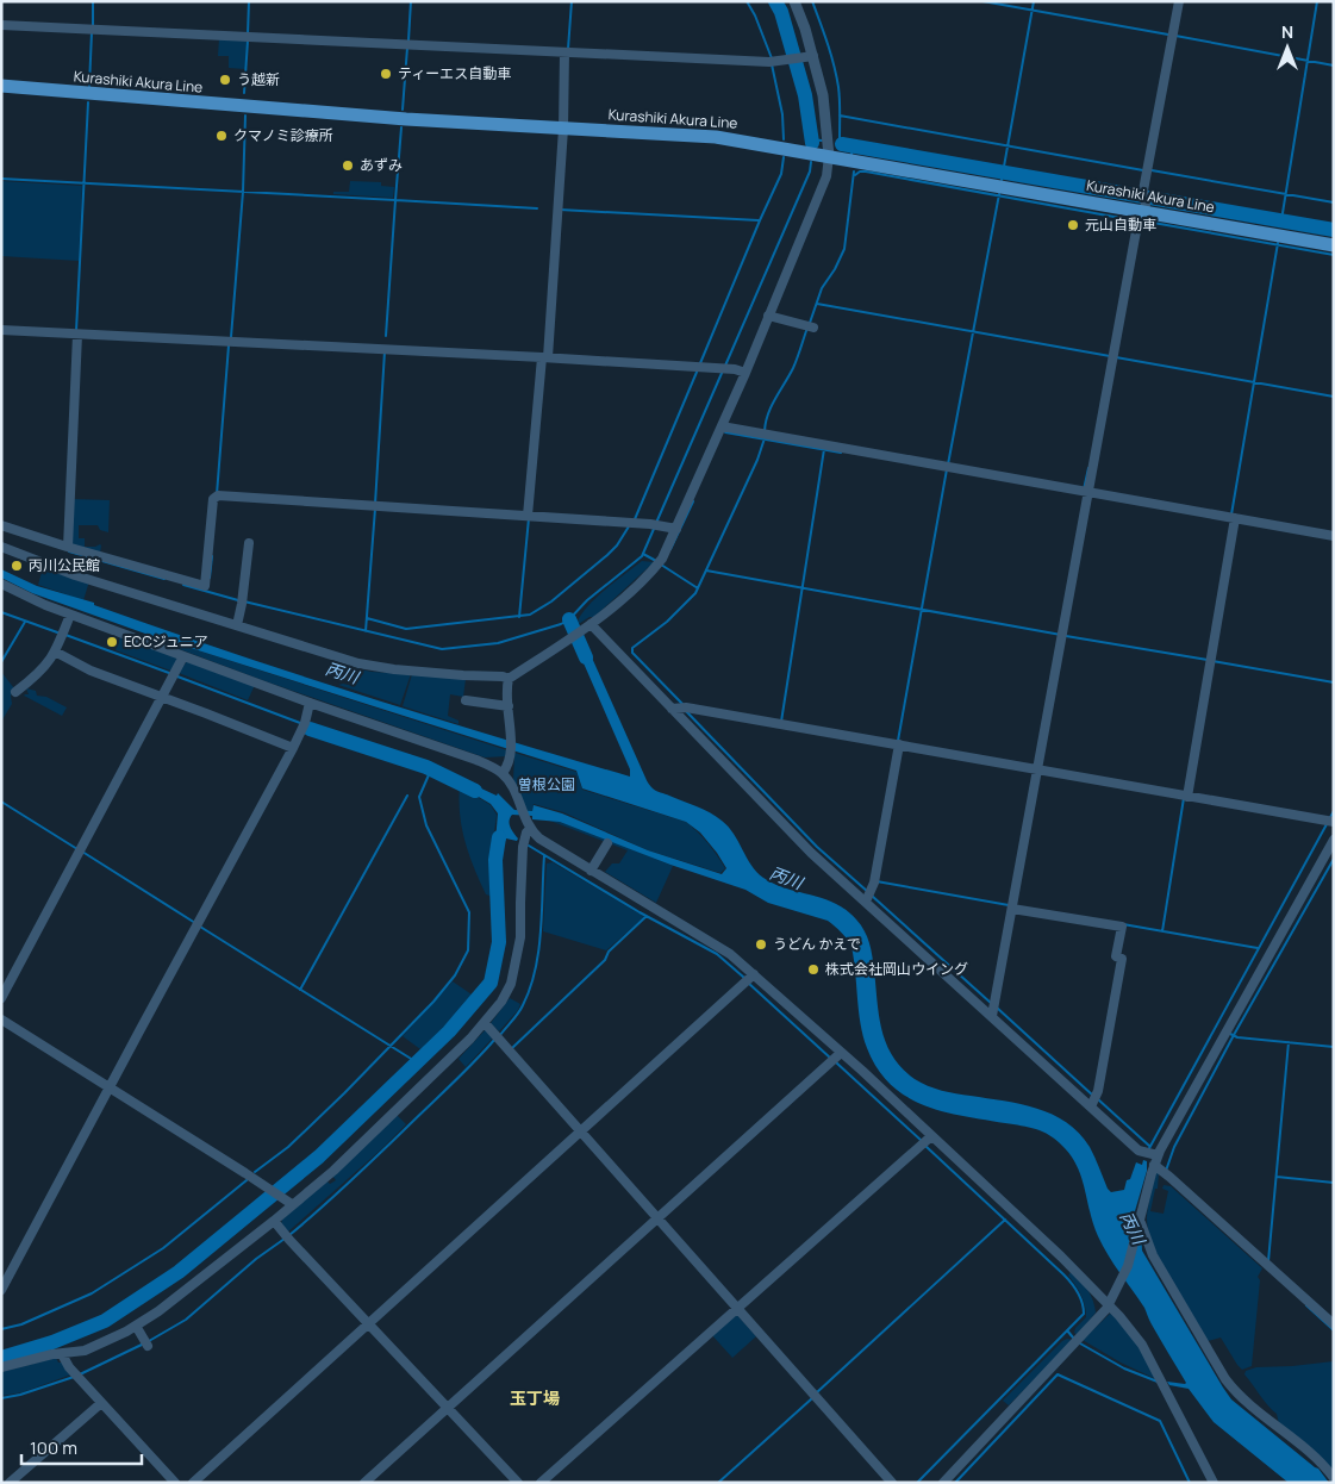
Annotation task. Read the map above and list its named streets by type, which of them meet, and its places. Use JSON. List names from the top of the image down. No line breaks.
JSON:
{"streets":{"main road":["Kurashiki Akura Line"]},"districts":["玉丁場"],"water":["丙川"],"parks":["曽根公園"],"places":["ティーエス自動車","う越新","クマノミ診療所","あずみ","元山自動車","丙川公民館","ECCジュニア","うどん かえで","株式会社岡山ウイング"],"scale_bar":"100 m","north":"top"}
